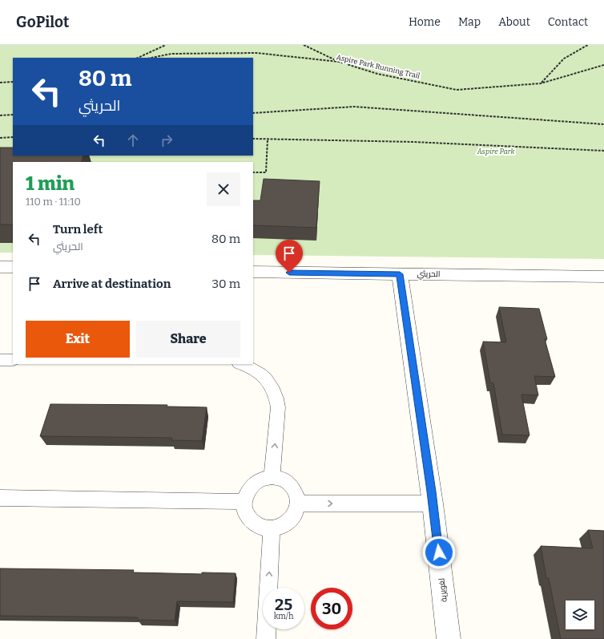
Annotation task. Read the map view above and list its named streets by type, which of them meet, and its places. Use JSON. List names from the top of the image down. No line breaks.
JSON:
{"streets":{"street":["الحريثي","لغويرية"],"path":["Aspire Park Running Trail"]},"crossings":[["الحريثي","لغويرية"]],"parks":["Aspire Park"],"page":{"header":"GoPilot","nav":["Home","Map","About","Contact"],"turn":["80 m","الحريثي"],"heading":["1 min","110 m · 11:10"],"list":[{"name":"Turn left","note":"الحريثي","value":"80 m"},{"name":"Arrive at destination","value":"30 m"}],"buttons":["Exit","Share"],"speed":"25 km/h","limit":"30"}}
